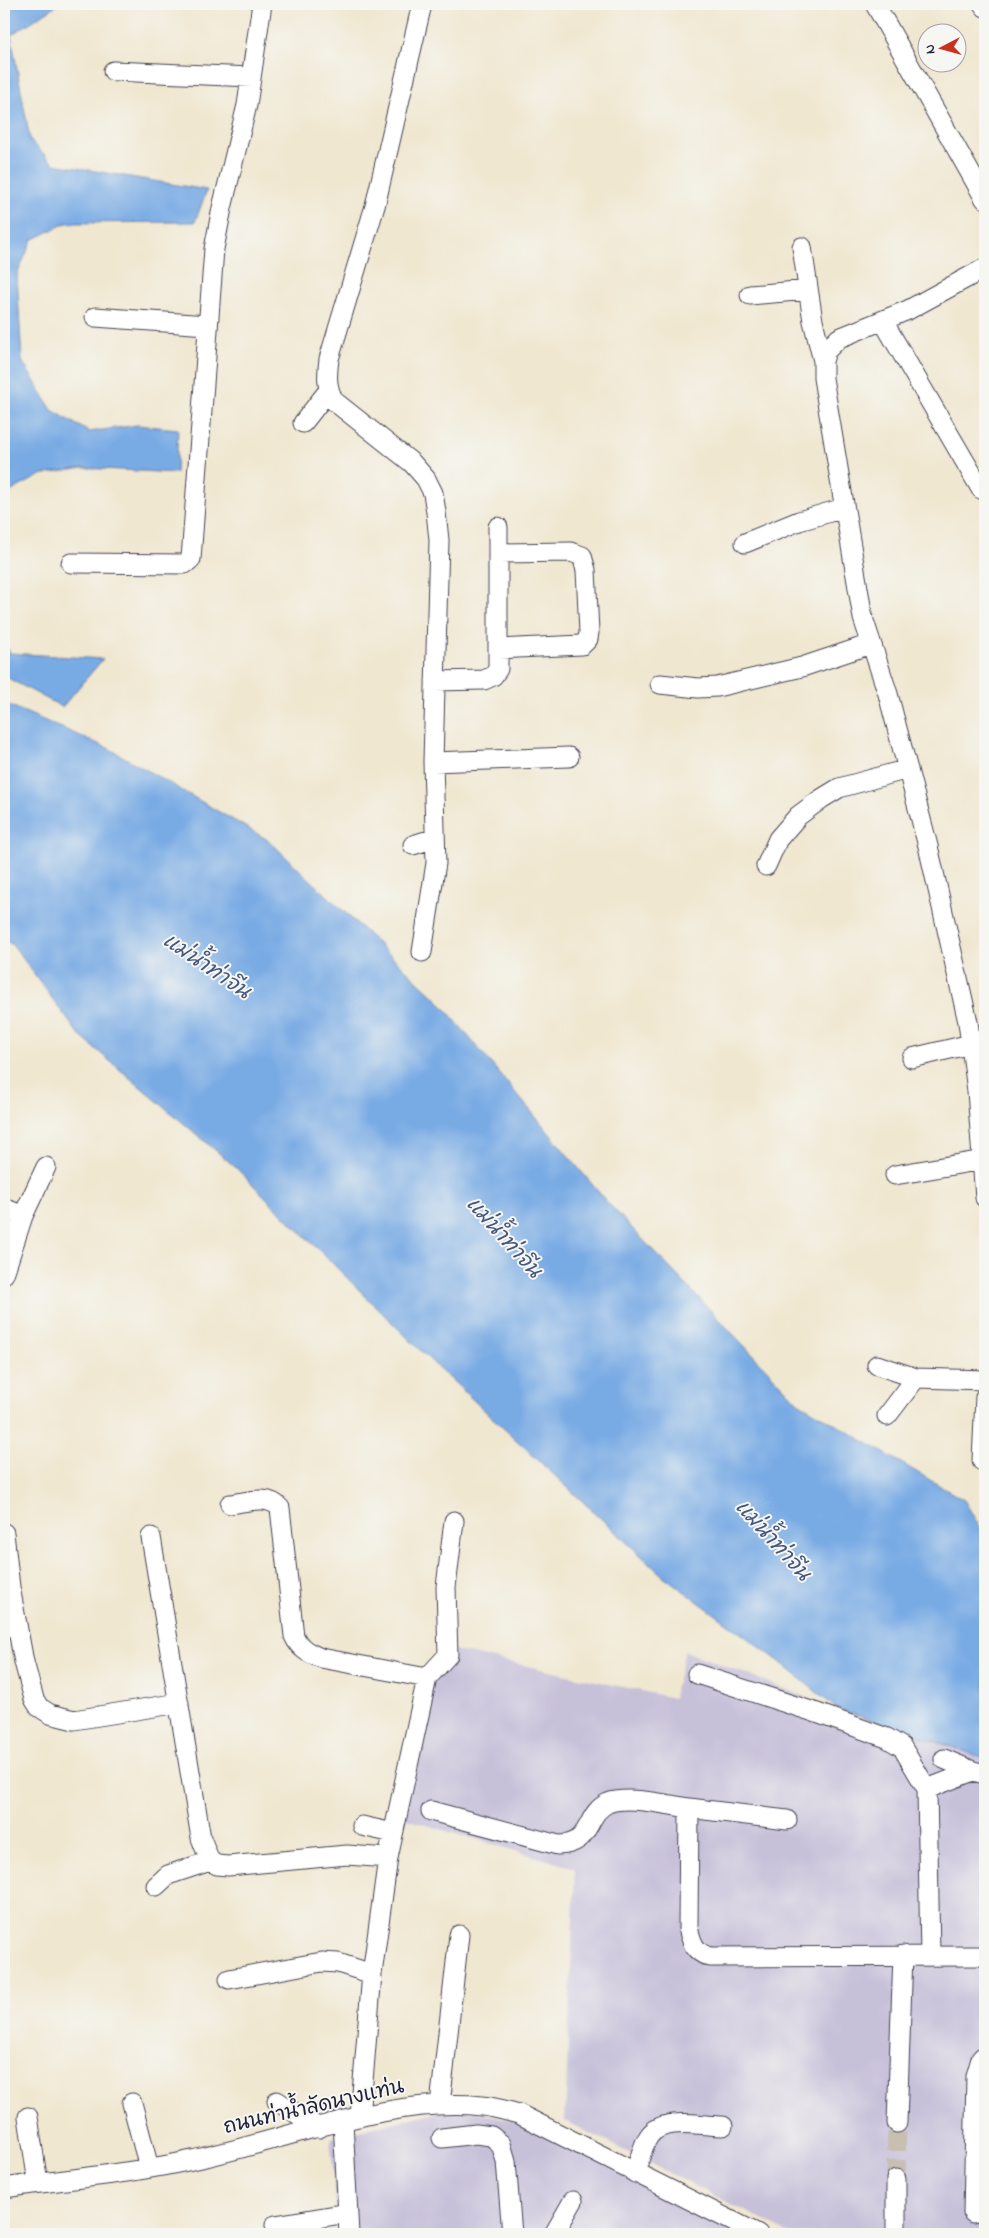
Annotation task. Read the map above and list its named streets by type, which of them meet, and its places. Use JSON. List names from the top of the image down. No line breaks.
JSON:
{"streets":{"street":["ถนนท่าน้ำลัดนางแท่น"]},"water":["แม่น้ำท่าจีน"],"north":"left"}
